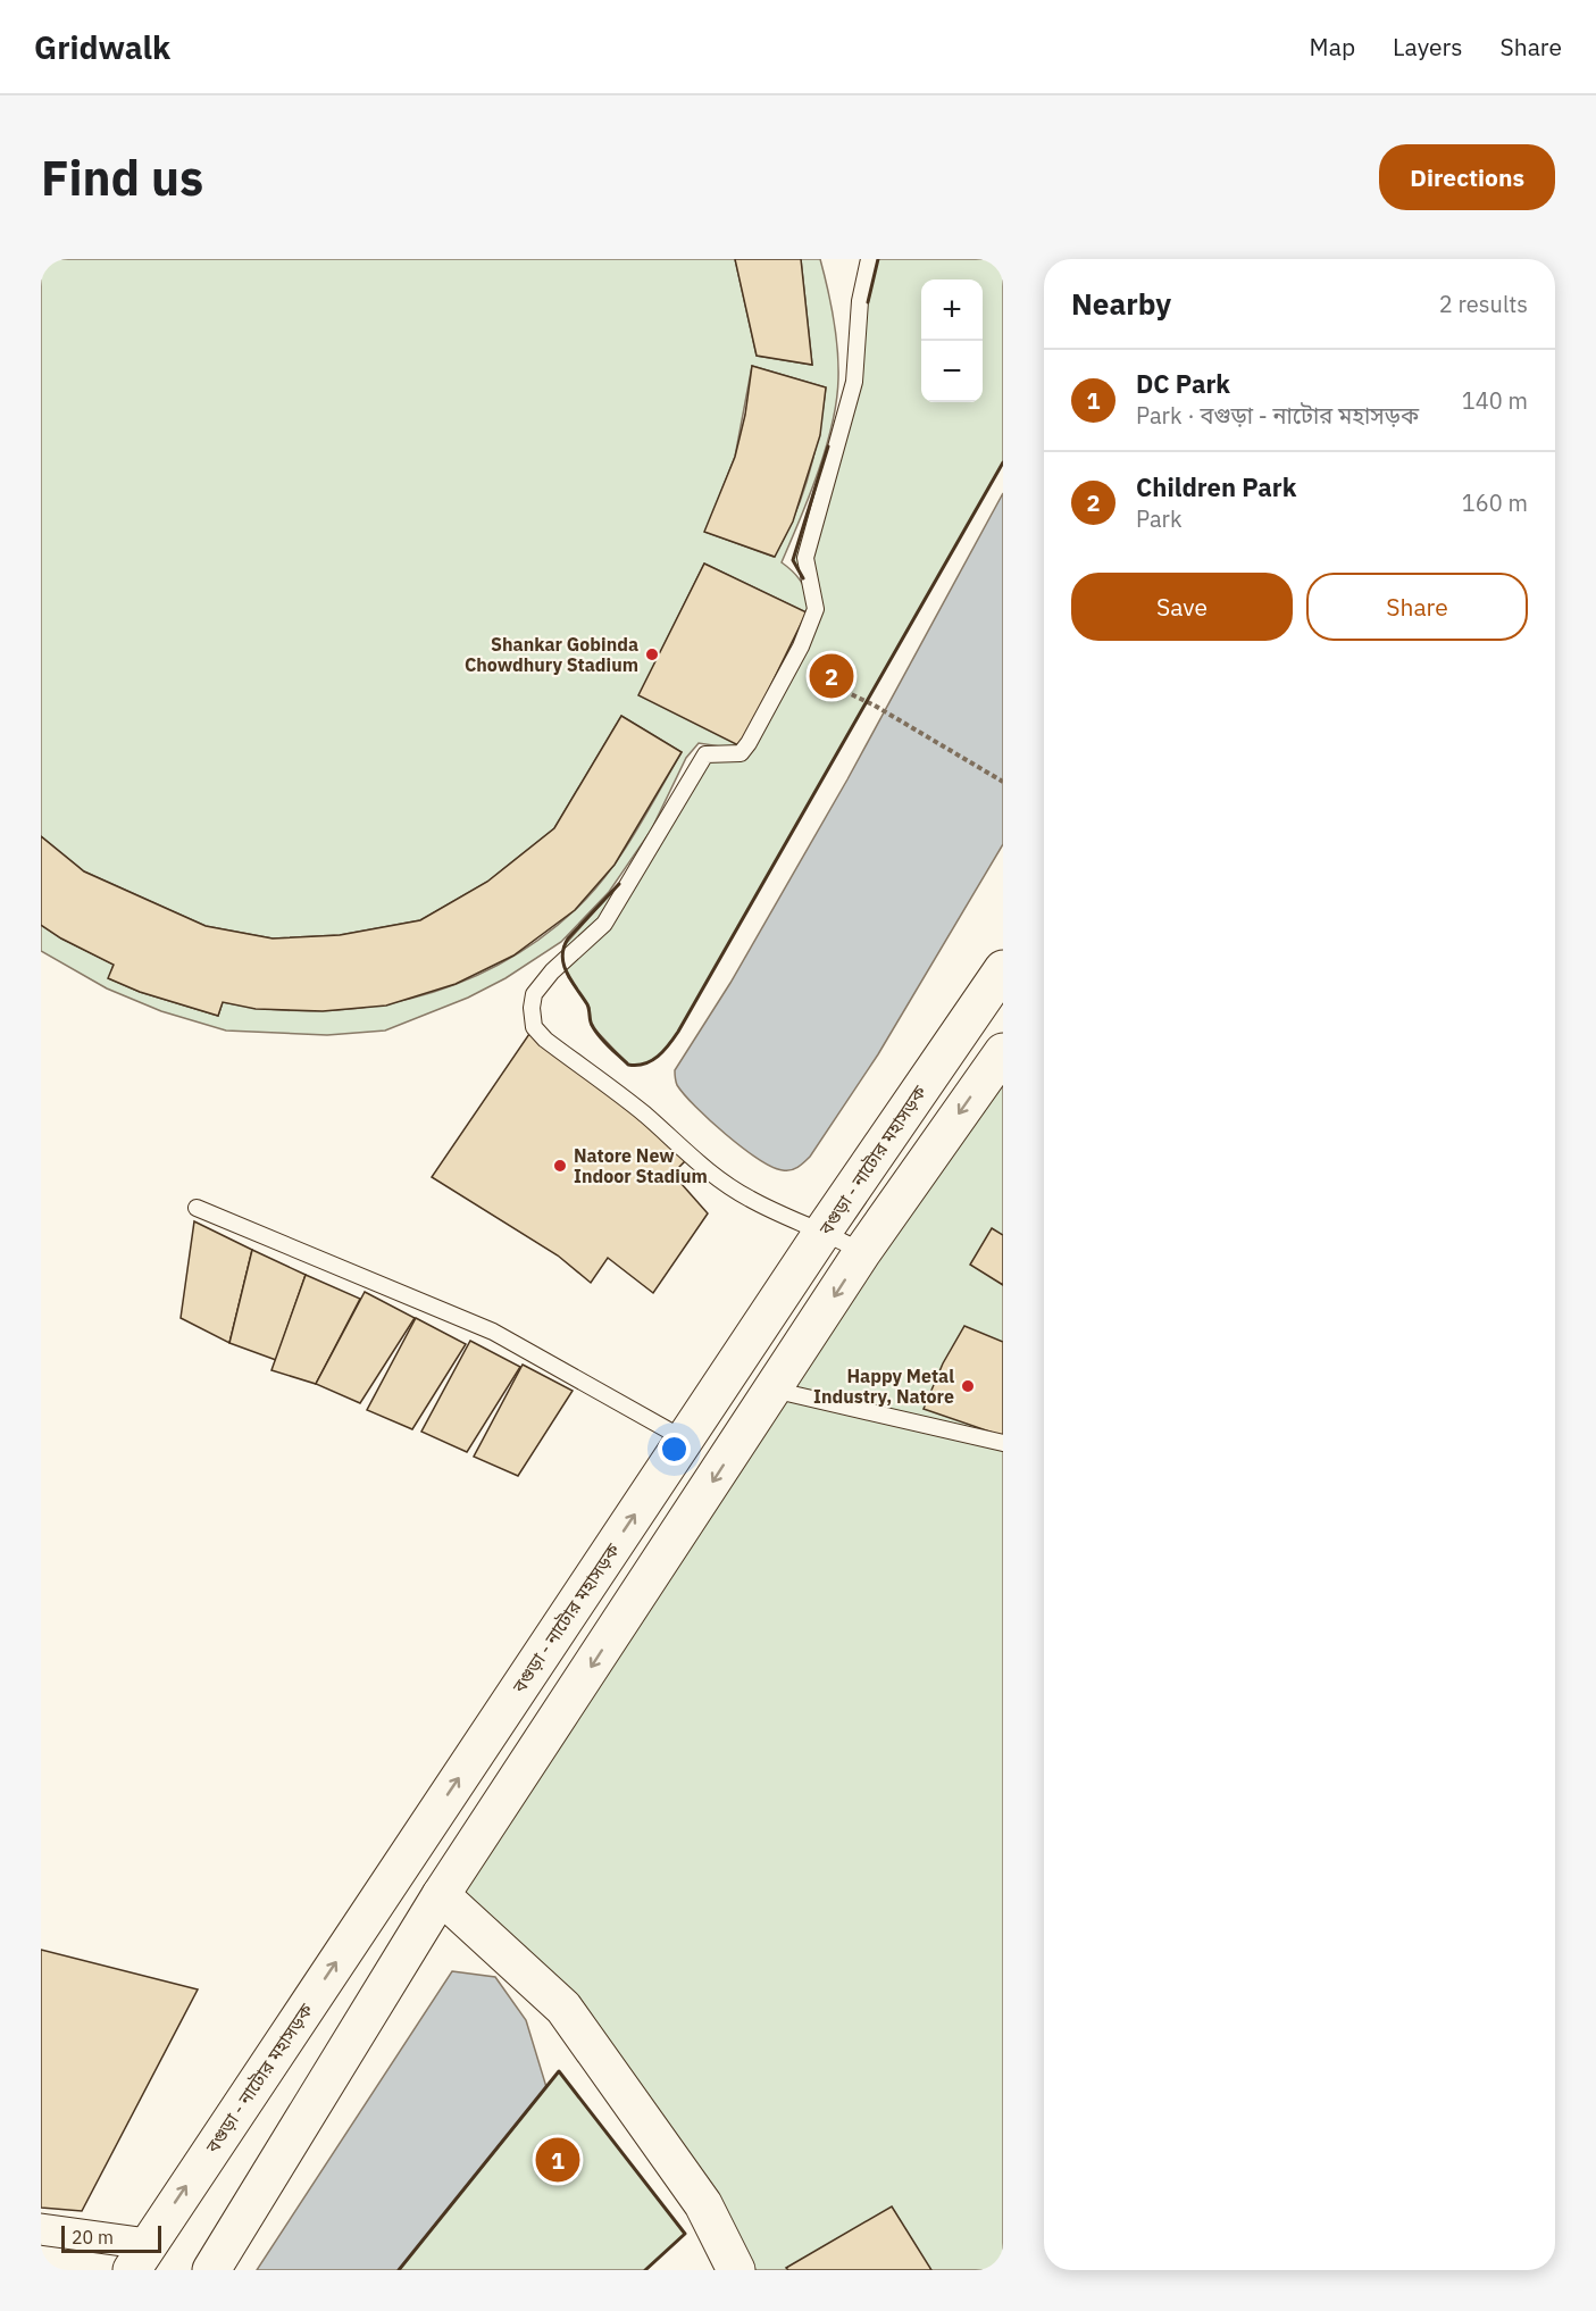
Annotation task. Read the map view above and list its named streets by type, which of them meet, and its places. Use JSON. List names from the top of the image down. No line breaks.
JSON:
{"streets":{"main road":["বগুড়া - নাটোর মহাসড়ক"]},"places":["Shankar Gobinda Chowdhury Stadium","Natore New Indoor Stadium","Happy Metal Industry, Natore"],"scale_bar":"20 m","page":{"header":"Gridwalk","nav":["Map","Layers","Share"],"buttons":["Directions",["Save","Share"]],"title":"Find us","heading":["Nearby","2 results"],"map_buttons":["+","−"],"list":[{"mark":"1","name":"DC Park","note":"Park · বগুড়া - নাটোর মহাসড়ক","value":"140 m"},{"mark":"2","name":"Children Park","note":"Park","value":"160 m"}],"pins":["2","1"],"scale":"20 m"}}
